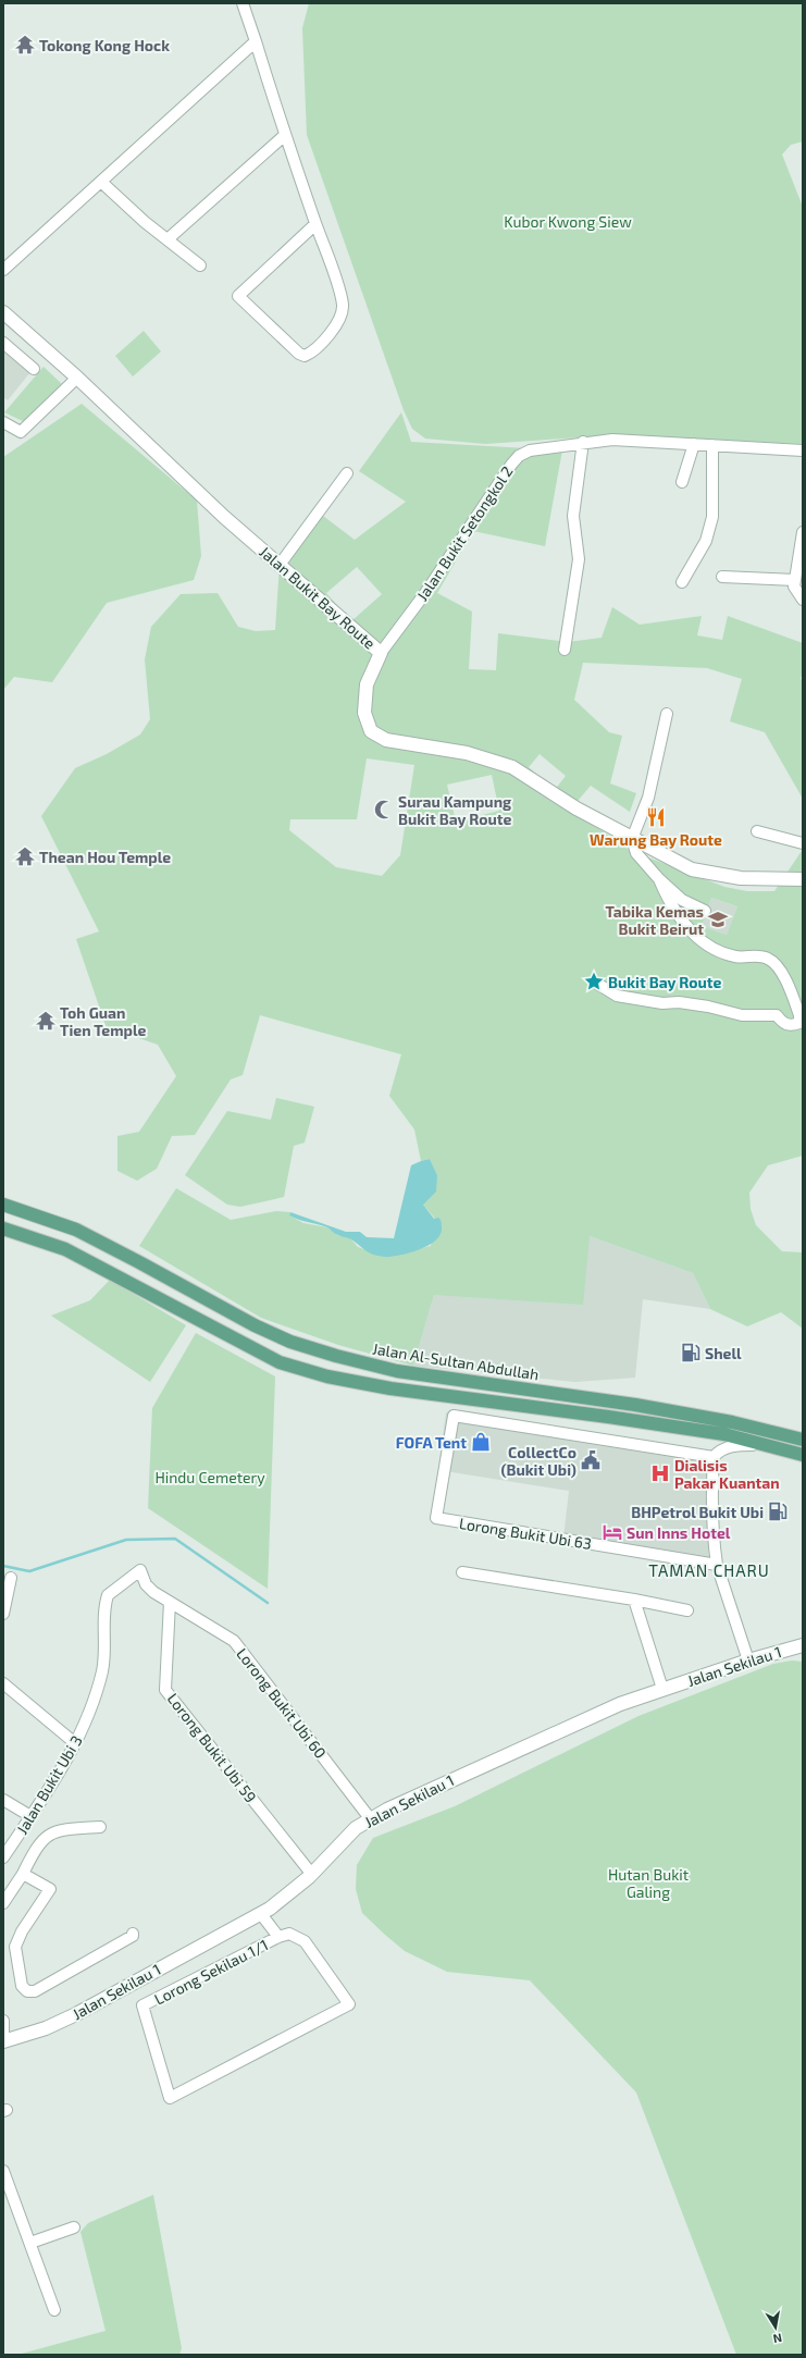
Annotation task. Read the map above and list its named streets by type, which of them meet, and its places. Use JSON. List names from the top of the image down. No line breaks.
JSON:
{"streets":{"main road":["Jalan Al-Sultan Abdullah"],"street":["Jalan Bukit Setongkol 2","Jalan Bukit Bay Route","Lorong Bukit Ubi 63","Jalan Sekilau 1","Lorong Bukit Ubi 60","Lorong Bukit Ubi 59","Jalan Bukit Ubi 3","Lorong Sekilau 1/1"]},"crossings":[["Jalan Bukit Setongkol 2","Jalan Bukit Bay Route"],["Jalan Sekilau 1","Lorong Bukit Ubi 60"],["Jalan Sekilau 1","Lorong Bukit Ubi 59"],["Lorong Bukit Ubi 60","Lorong Bukit Ubi 59"],["Lorong Bukit Ubi 60","Jalan Bukit Ubi 3"]],"districts":["TAMAN CHARU"],"parks":["Kubor Kwong Siew","Hindu Cemetery","Hutan Bukit Galing"],"places":{"temple":["Tokong Kong Hock","Thean Hou Temple","Toh Guan Tien Temple"],"mosque":["Surau Kampung Bukit Bay Route"],"restaurant":["Warung Bay Route"],"school or university":["Tabika Kemas Bukit Beirut"],"place":["Bukit Bay Route"],"fuel station":["Shell","BHPetrol Bukit Ubi"],"shop":["FOFA Tent"],"public building":["CollectCo (Bukit Ubi)"],"hospital":["Dialisis Pakar Kuantan"],"hotel":["Sun Inns Hotel"]},"north":"bottom"}
